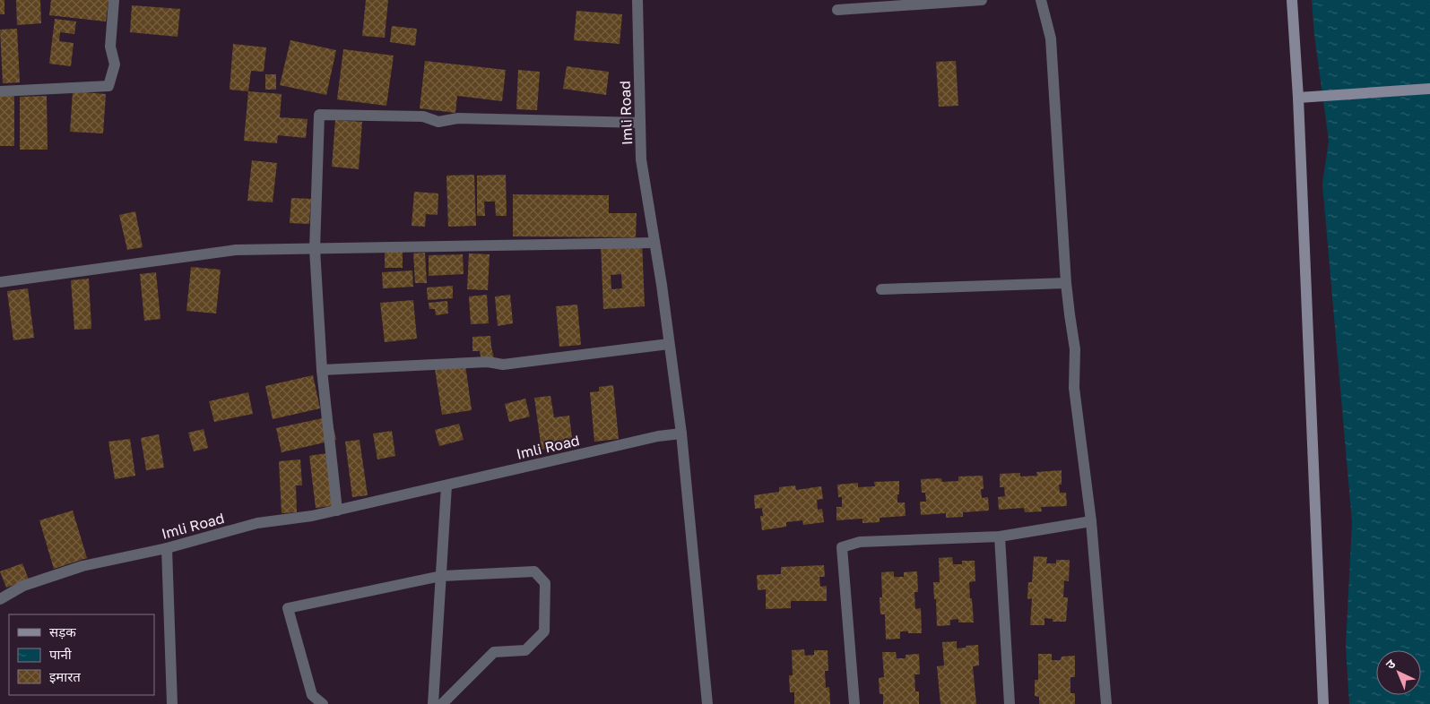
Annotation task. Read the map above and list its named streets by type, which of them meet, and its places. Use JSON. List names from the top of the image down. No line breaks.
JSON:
{"streets":{"street":["Imli Road"]},"legend":["सड़क","पानी","इमारत"],"north":"top left"}
